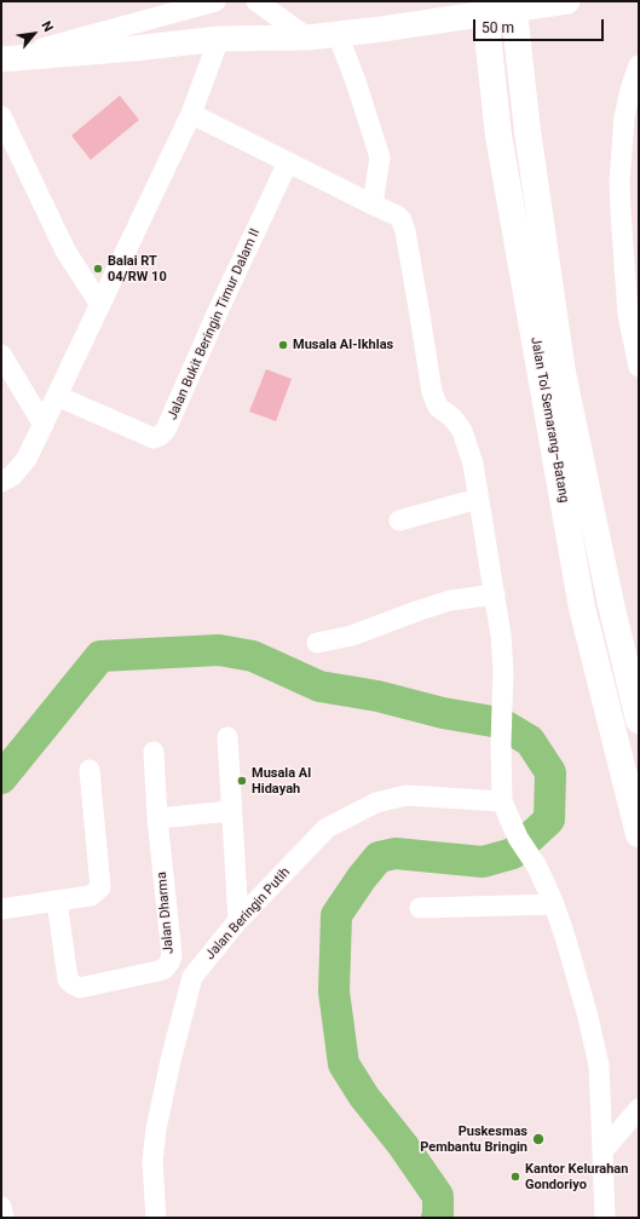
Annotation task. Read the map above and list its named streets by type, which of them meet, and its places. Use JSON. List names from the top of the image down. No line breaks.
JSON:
{"streets":{"highway":["Jalan Tol Semarang–Batang"],"street":["Jalan Bukit Beringin Timur Dalam II","Jalan Dharma","Jalan Beringin Putih"]},"places":["Balai RT 04/RW 10","Musala Al-Ikhlas","Musala Al Hidayah","Puskesmas Pembantu Bringin","Kantor Kelurahan Gondoriyo"],"scale_bar":"50 m","north":"top right"}
